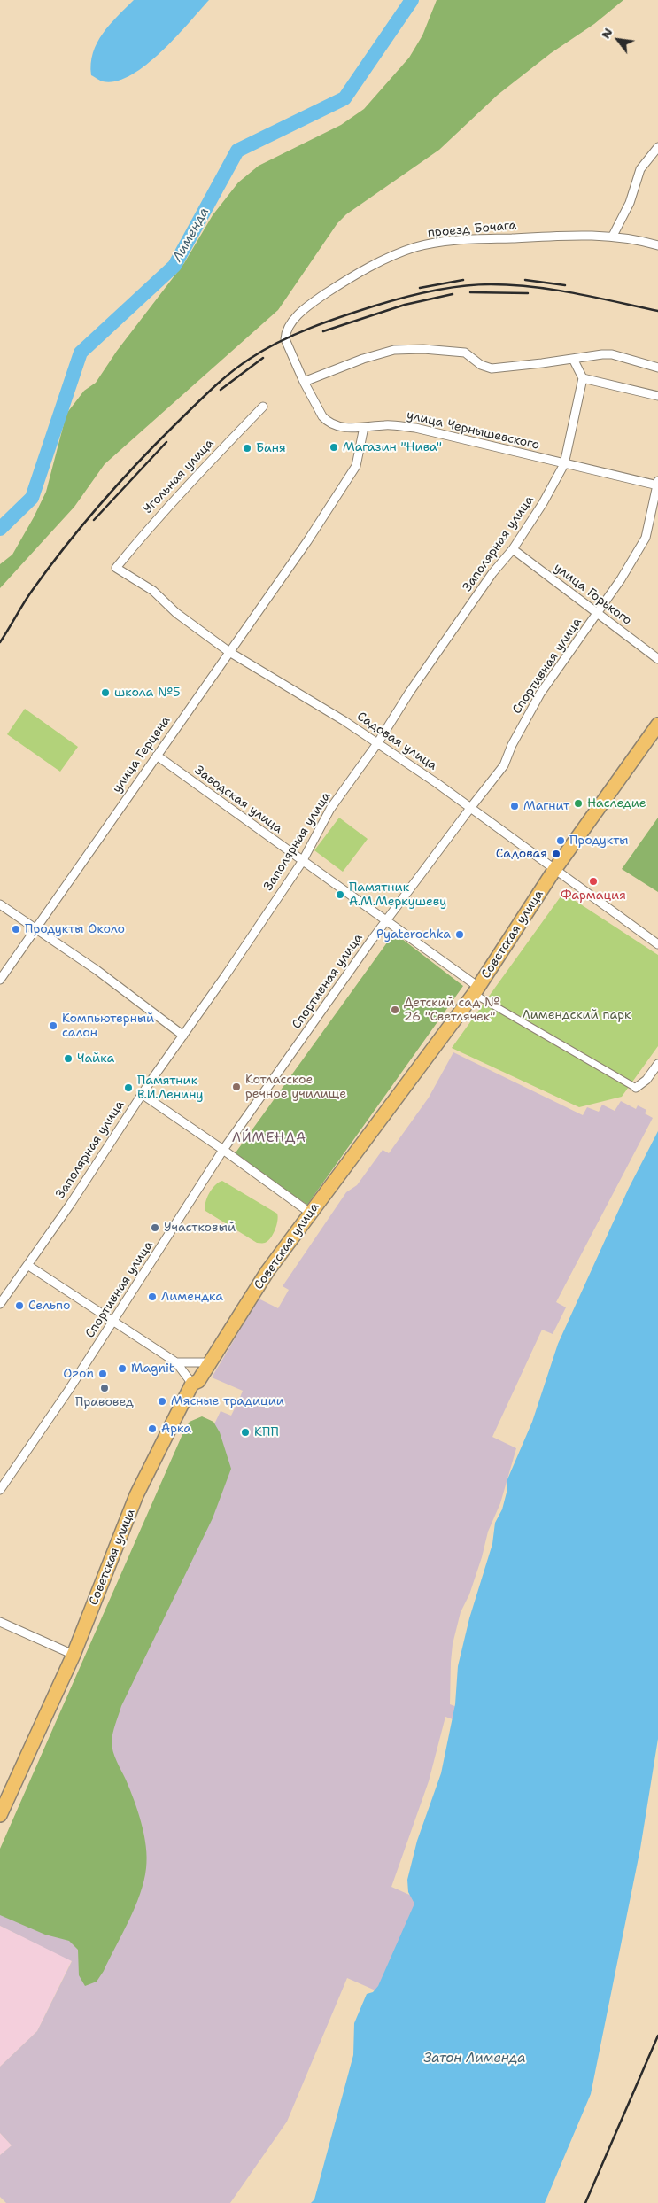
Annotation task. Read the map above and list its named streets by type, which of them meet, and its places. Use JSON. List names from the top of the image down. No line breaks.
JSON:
{"streets":{"main road":["Советская улица"],"street":["проезд Бочага","улица Чернышевского","Угольная улица","Заполярная улица","улица Горького","Спортивная улица","Садовая улица","улица Герцена","Заводская улица"]},"crossings":[["проезд Бочага","улица Чернышевского"],["улица Чернышевского","Заполярная улица"],["улица Чернышевского","Спортивная улица"],["улица Чернышевского","улица Герцена"],["Угольная улица","Садовая улица"],["Заполярная улица","улица Горького"],["Заполярная улица","Садовая улица"],["Заполярная улица","Заводская улица"],["улица Горького","Спортивная улица"],["Спортивная улица","Садовая улица"],["Спортивная улица","Заводская улица"],["Садовая улица","улица Герцена"],["Садовая улица","Советская улица"],["улица Герцена","Заводская улица"],["Заводская улица","Советская улица"]],"districts":["ЛИ́МЕНДА"],"water":["Лименда","Затон Лименда"],"parks":["Лимендский парк"],"places":["Магазин \"Нива\"","Баня","школа №5","Наследие","Магнит","Продукты","Садовая","Фармация","Памятник А.М.Меркушеву","Продукты Около","Pyaterochka","Детский сад № 26 \"Светлячек\"","Компьютерный салон","Чайка","Котласское речное училище","Памятник В.И.Ленину","Участковый","Лимендка","Сельпо","Magnit","Ozon","Правовед","Мясные традиции","Арка","КПП"],"north":"top left"}
